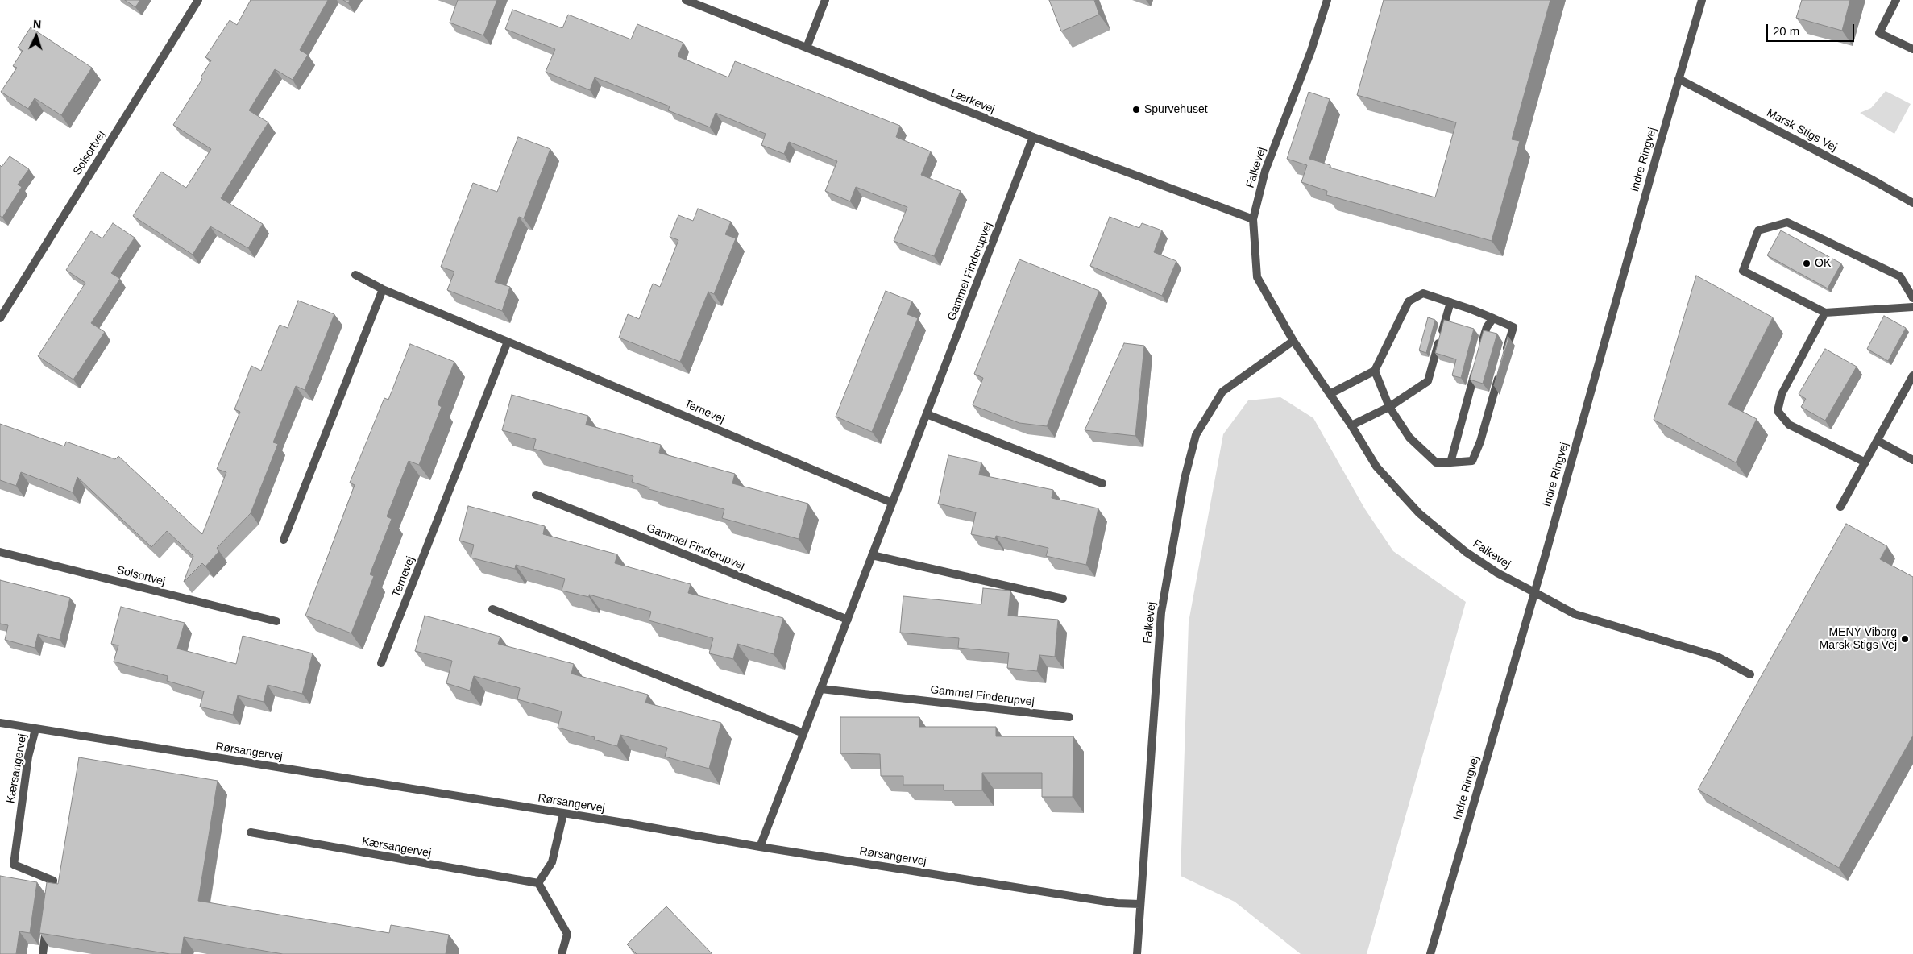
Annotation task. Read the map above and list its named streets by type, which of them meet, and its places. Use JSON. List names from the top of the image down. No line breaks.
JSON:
{"streets":{"street":["Lærkevej","Marsk Stigs Vej","Solsortvej","Indre Ringvej","Falkevej","Gammel Finderupvej","Ternevej","Rørsangervej","Kærsangervej"]},"crossings":[["Lærkevej","Falkevej"],["Lærkevej","Gammel Finderupvej"],["Marsk Stigs Vej","Indre Ringvej"],["Indre Ringvej","Falkevej"],["Falkevej","Rørsangervej"],["Gammel Finderupvej","Ternevej"],["Gammel Finderupvej","Rørsangervej"],["Rørsangervej","Kærsangervej"]],"places":["Spurvehuset","OK","MENY Viborg Marsk Stigs Vej"],"scale_bar":"20 m","north":"top"}
